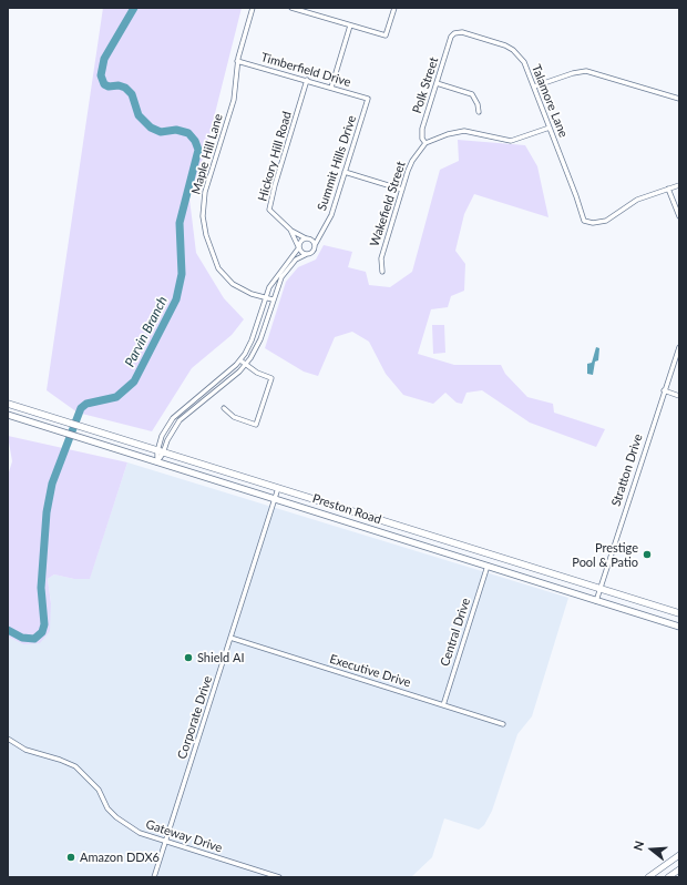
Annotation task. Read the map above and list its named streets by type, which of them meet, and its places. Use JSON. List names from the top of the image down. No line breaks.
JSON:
{"streets":{"main road":["Preston Road"],"street":["Timberfield Drive","Polk Street","Talamore Lane","Maple Hill Lane","Hickory Hill Road","Summit Hills Drive","Wakefield Street","Stratton Drive","Central Drive","Executive Drive","Corporate Drive","Gateway Drive"]},"crossings":[["Timberfield Drive","Maple Hill Lane"],["Timberfield Drive","Hickory Hill Road"],["Timberfield Drive","Summit Hills Drive"],["Polk Street","Talamore Lane"],["Polk Street","Wakefield Street"],["Hickory Hill Road","Summit Hills Drive"],["Stratton Drive","Preston Road"],["Preston Road","Central Drive"],["Preston Road","Corporate Drive"],["Central Drive","Executive Drive"],["Executive Drive","Corporate Drive"],["Corporate Drive","Gateway Drive"]],"water":["Parvin Branch"],"places":["Prestige Pool & Patio","Shield AI","Amazon DDX6"],"north":"left"}
